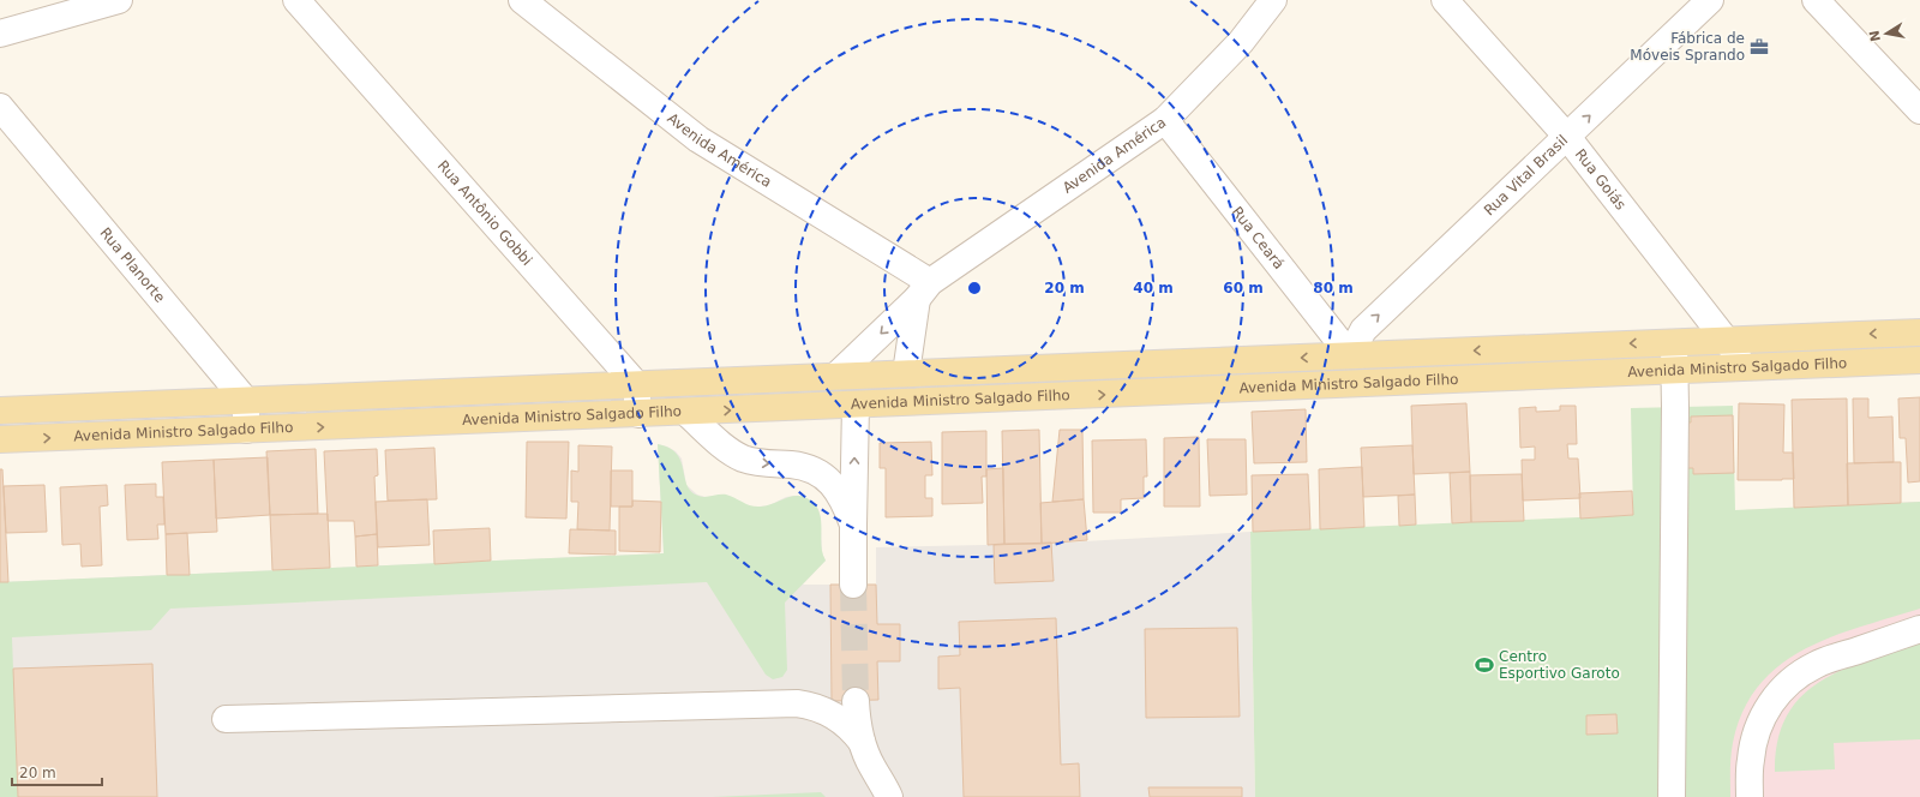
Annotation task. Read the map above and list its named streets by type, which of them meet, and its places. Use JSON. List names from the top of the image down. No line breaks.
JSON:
{"streets":{"main road":["Avenida Ministro Salgado Filho"],"street":["Avenida América","Rua Vital Brasil","Rua Goiás","Rua Antônio Gobbi","Rua Ceará","Rua Planorte"]},"crossings":[["Avenida América","Rua Ceará"],["Avenida América","Avenida Ministro Salgado Filho"],["Rua Vital Brasil","Rua Goiás"],["Rua Vital Brasil","Rua Ceará"],["Rua Vital Brasil","Avenida Ministro Salgado Filho"],["Rua Goiás","Avenida Ministro Salgado Filho"],["Rua Antônio Gobbi","Avenida Ministro Salgado Filho"],["Rua Ceará","Avenida Ministro Salgado Filho"],["Rua Planorte","Avenida Ministro Salgado Filho"]],"one_way":["Rua Vital Brasil"],"places":{"office":["Fábrica de Móveis Sprando"],"sports":["Centro Esportivo Garoto"]},"scale_bar":"20 m","north":"left","rings":["20 m","40 m","60 m","80 m"]}
